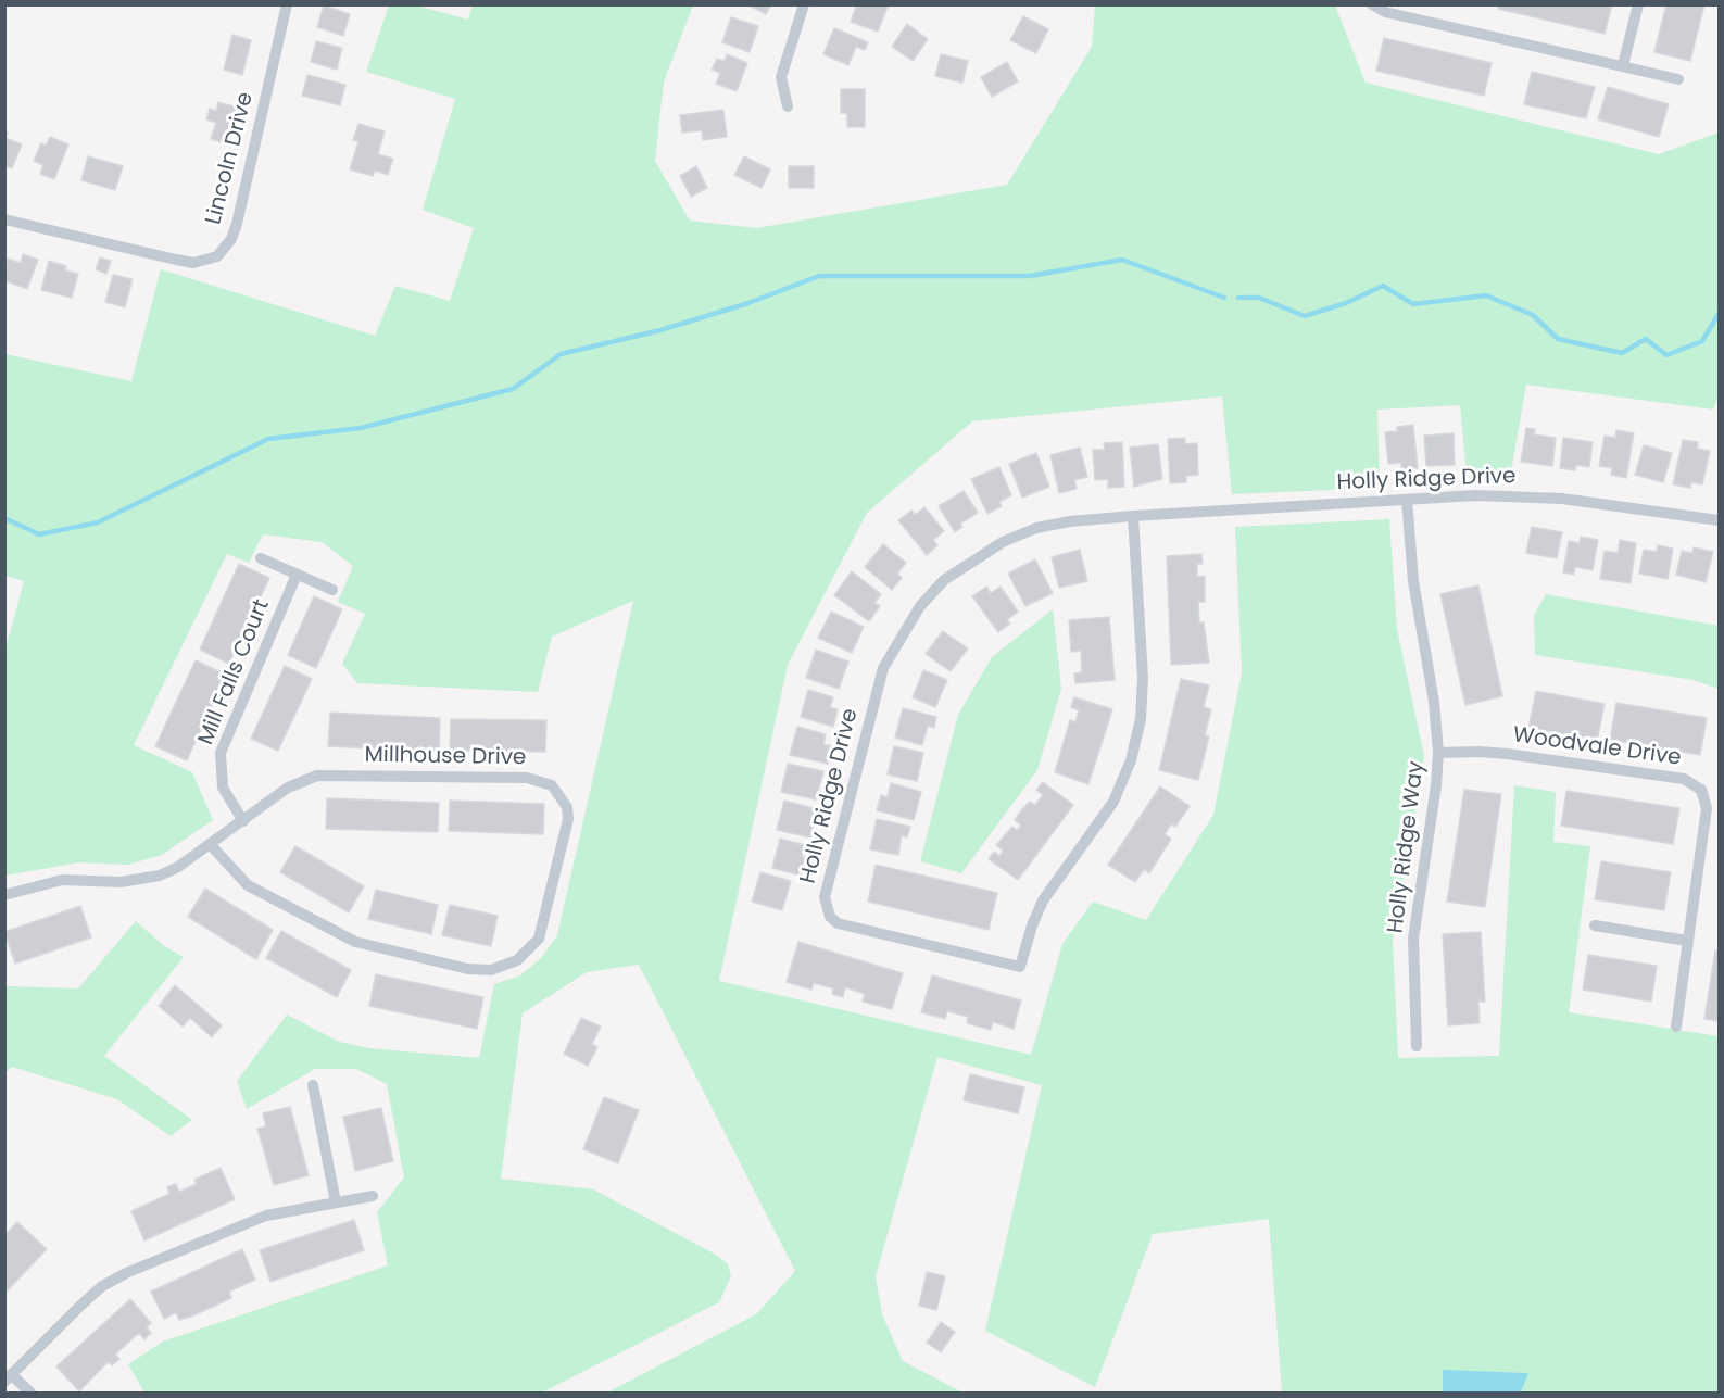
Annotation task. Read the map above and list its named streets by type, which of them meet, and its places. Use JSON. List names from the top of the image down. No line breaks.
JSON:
{"streets":{"street":["Lincoln Drive","Holly Ridge Drive","Mill Falls Court","Woodvale Drive","Millhouse Drive","Holly Ridge Way"]},"crossings":[["Holly Ridge Drive","Holly Ridge Way"],["Mill Falls Court","Millhouse Drive"],["Woodvale Drive","Holly Ridge Way"]]}
